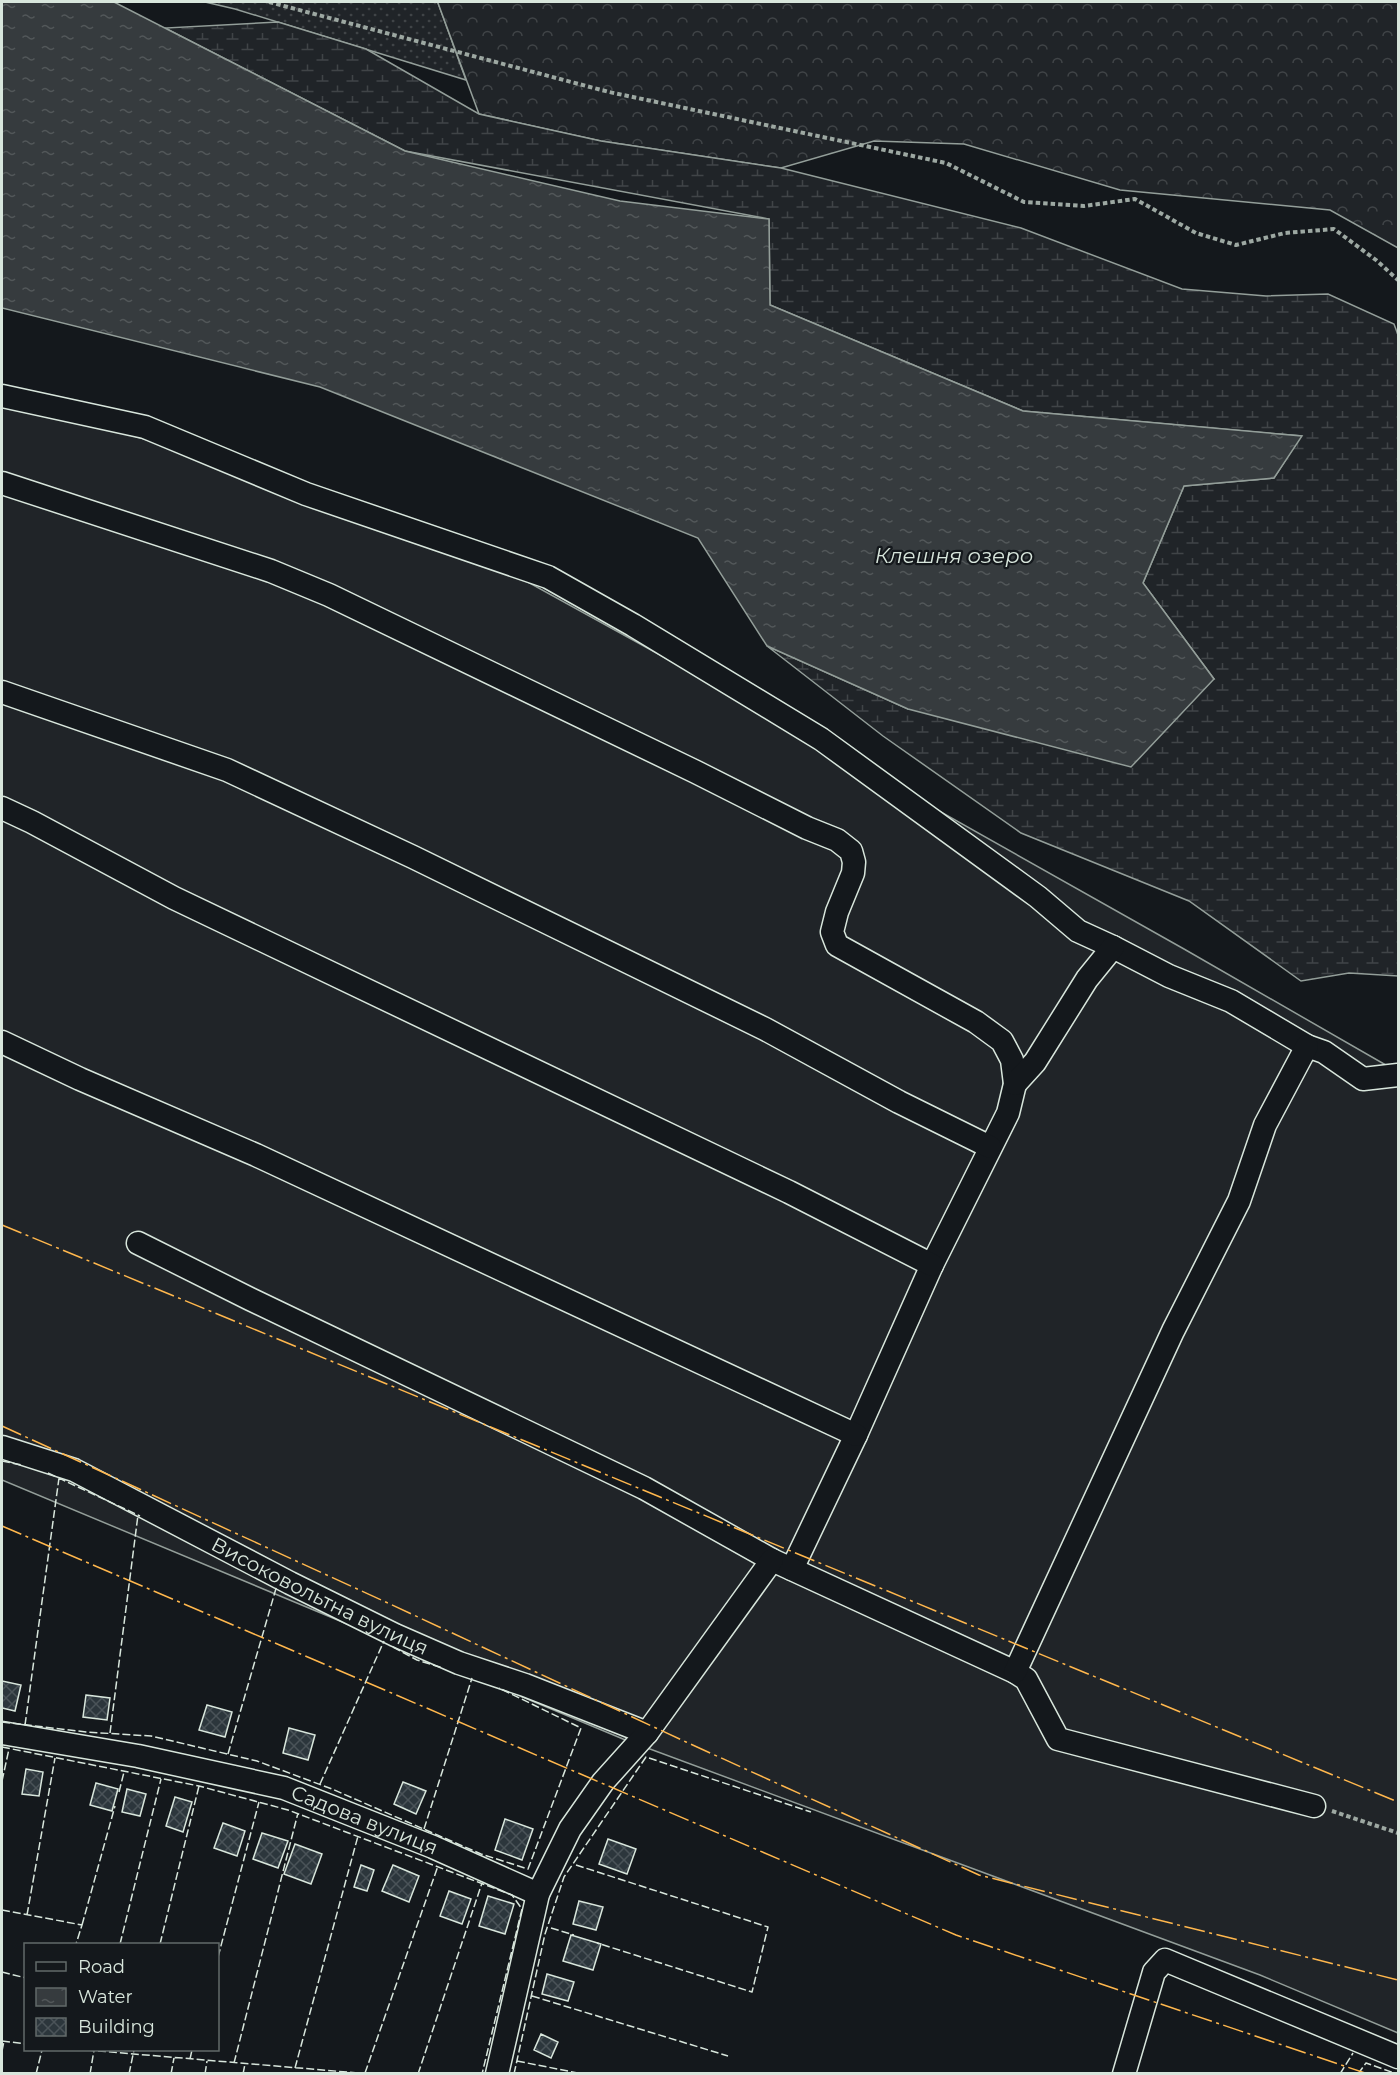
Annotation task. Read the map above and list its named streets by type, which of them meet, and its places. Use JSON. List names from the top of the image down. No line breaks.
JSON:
{"streets":{"street":["Високовольтна вулиця","Садова вулиця"]},"water":["Клешня озеро"],"legend":["Road","Water","Building"]}
